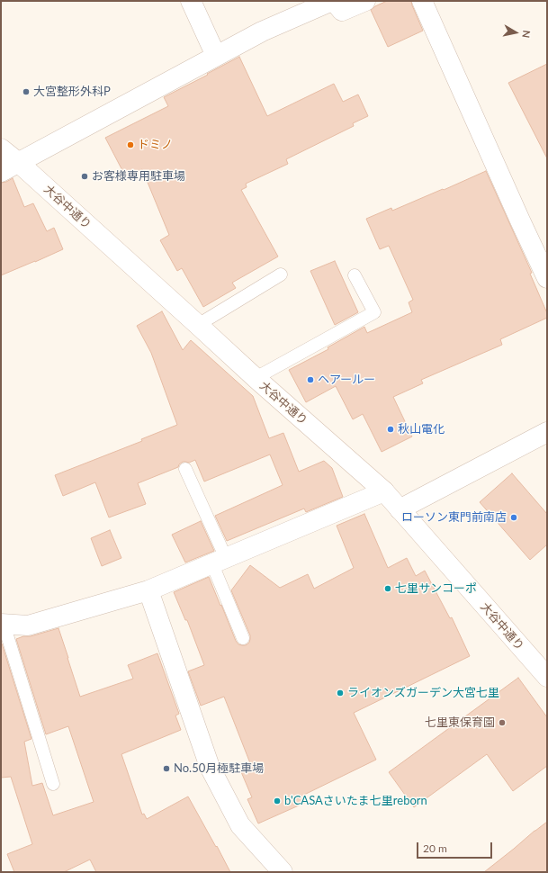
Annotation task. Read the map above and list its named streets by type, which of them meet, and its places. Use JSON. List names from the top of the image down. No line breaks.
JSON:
{"streets":{"street":["大谷中通り"]},"places":["大宮整形外科P","ドミノ","お客様専用駐車場","ヘアールー","秋山電化","ローソン東門前南店","七里サンコーポ","ライオンズガーデン大宮七里","七里東保育園","No.50月極駐車場","b'CASAさいたま七里reborn"],"scale_bar":"20 m","north":"right"}
